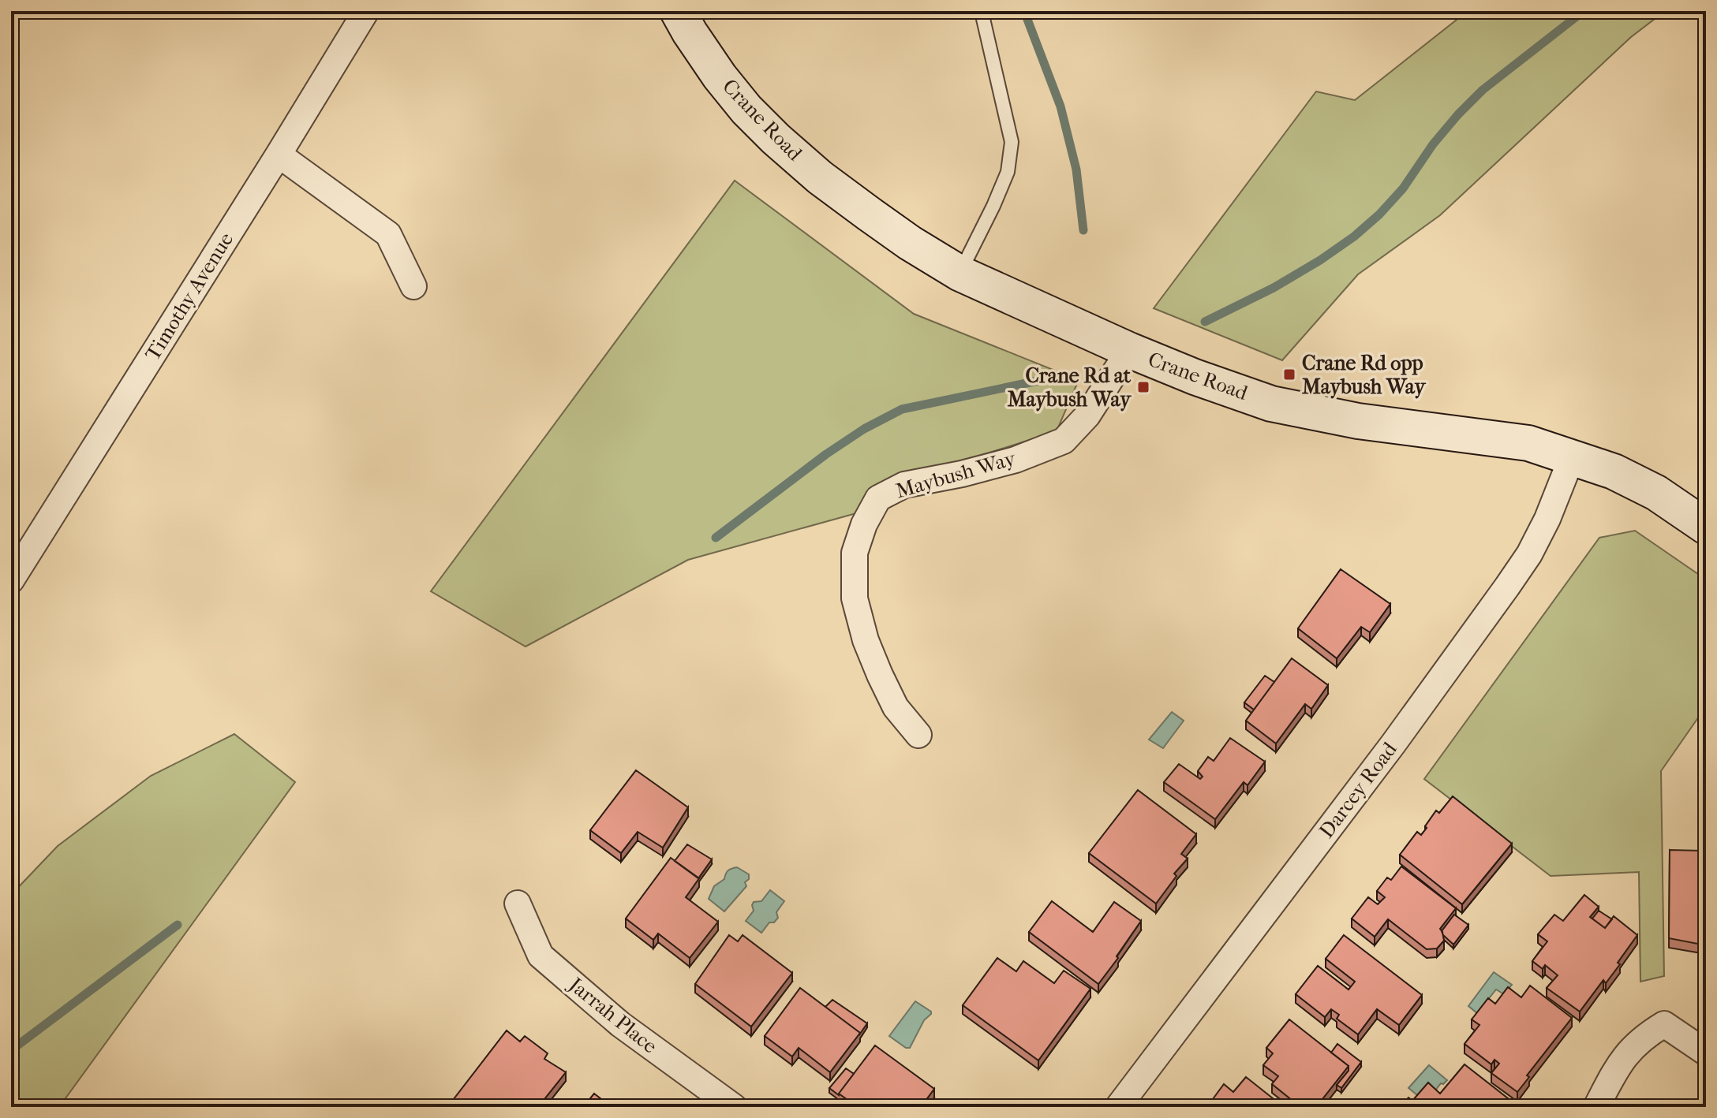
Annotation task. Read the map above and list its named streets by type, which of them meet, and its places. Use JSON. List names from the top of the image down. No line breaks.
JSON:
{"streets":{"street":["Crane Road","Timothy Avenue","Maybush Way","Darcey Road","Jarrah Place"]},"crossings":[["Crane Road","Maybush Way"],["Crane Road","Darcey Road"]],"places":{"transit":["Crane Rd opp Maybush Way","Crane Rd at Maybush Way"]}}
